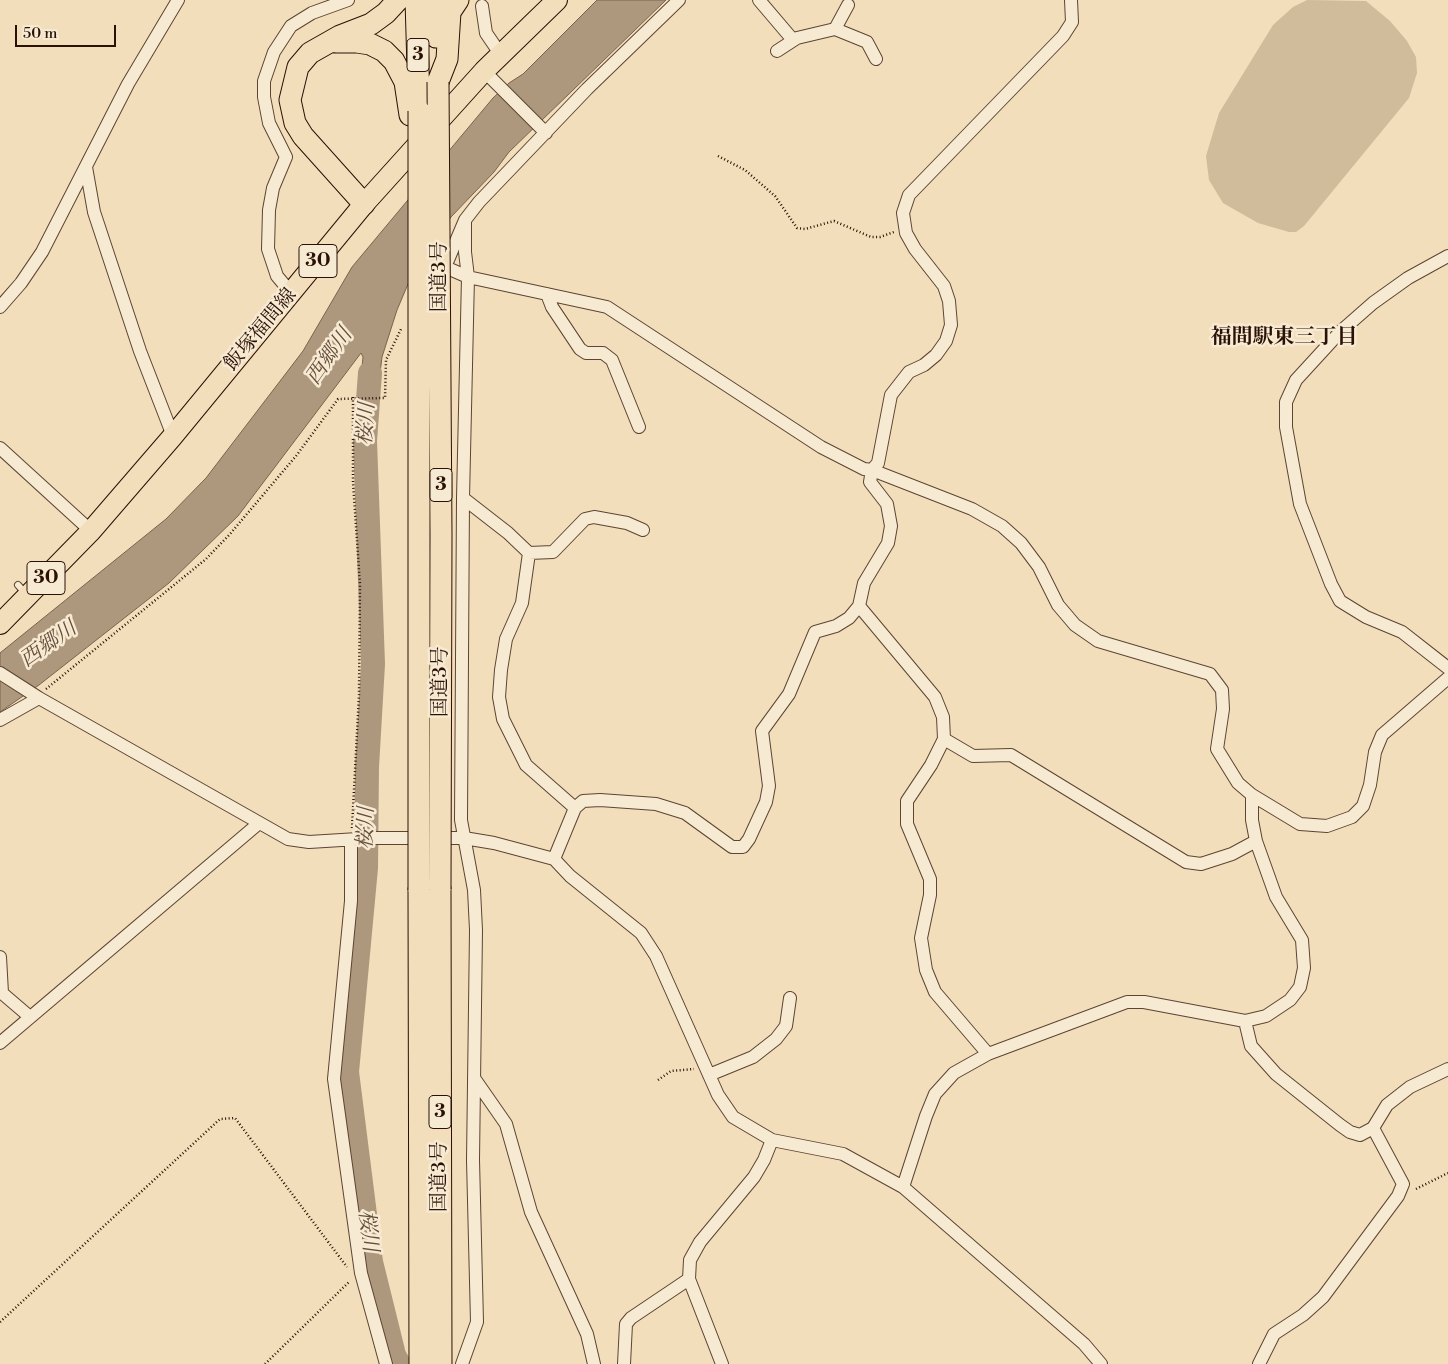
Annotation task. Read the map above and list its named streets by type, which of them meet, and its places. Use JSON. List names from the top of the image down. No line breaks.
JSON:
{"streets":{"highway":["3","国道3号"],"main road":["30","飯塚福間線"]},"crossings":[["3","国道3号"],["30","飯塚福間線"]],"districts":["福間駅東三丁目"],"water":["西郷川","桜川"],"scale_bar":"50 m"}
